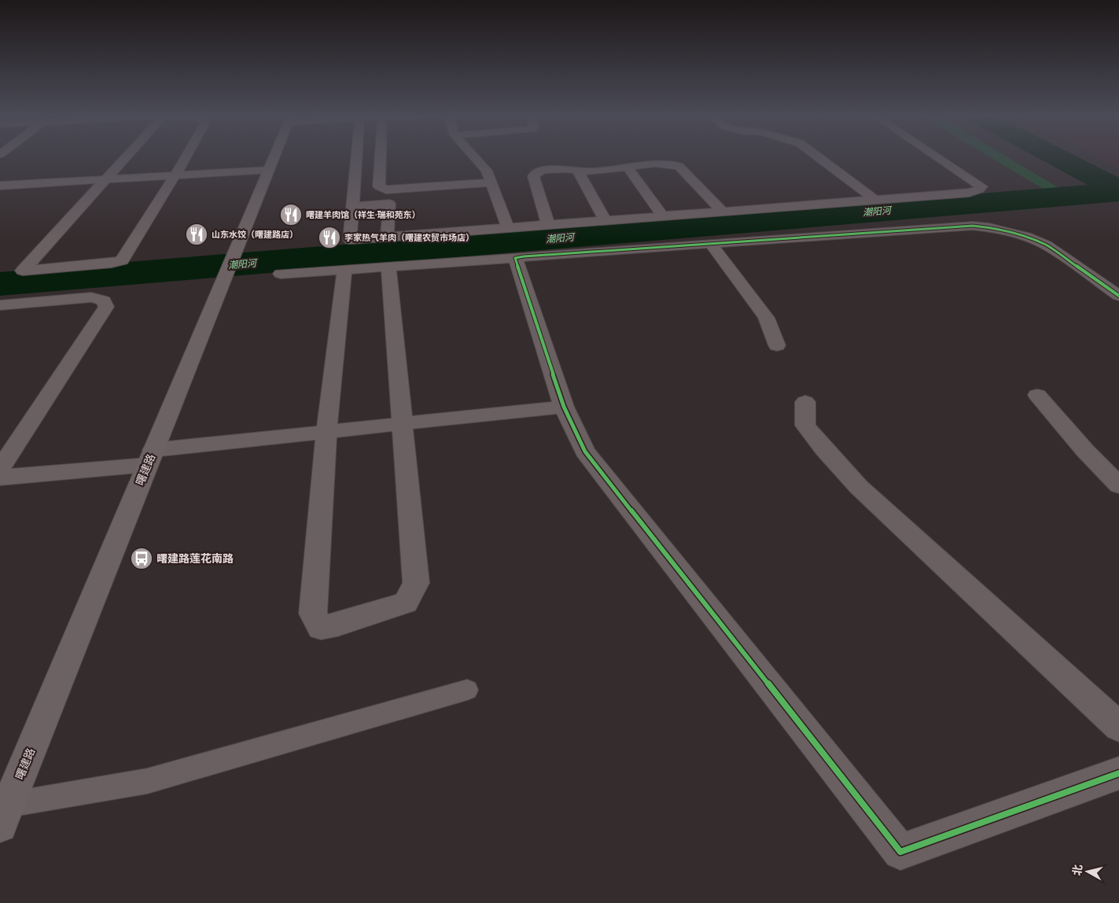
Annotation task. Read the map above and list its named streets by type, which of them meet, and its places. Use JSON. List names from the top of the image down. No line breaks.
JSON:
{"streets":{"street":["曙建路"]},"water":["潮阳河"],"places":{"restaurant":["曙建羊肉馆（祥生·瑞和苑东）","山东水饺（曙建路店）","李家热气羊肉（曙建农贸市场店）"],"bus stop":["曙建路莲花南路"]},"north":"left"}
